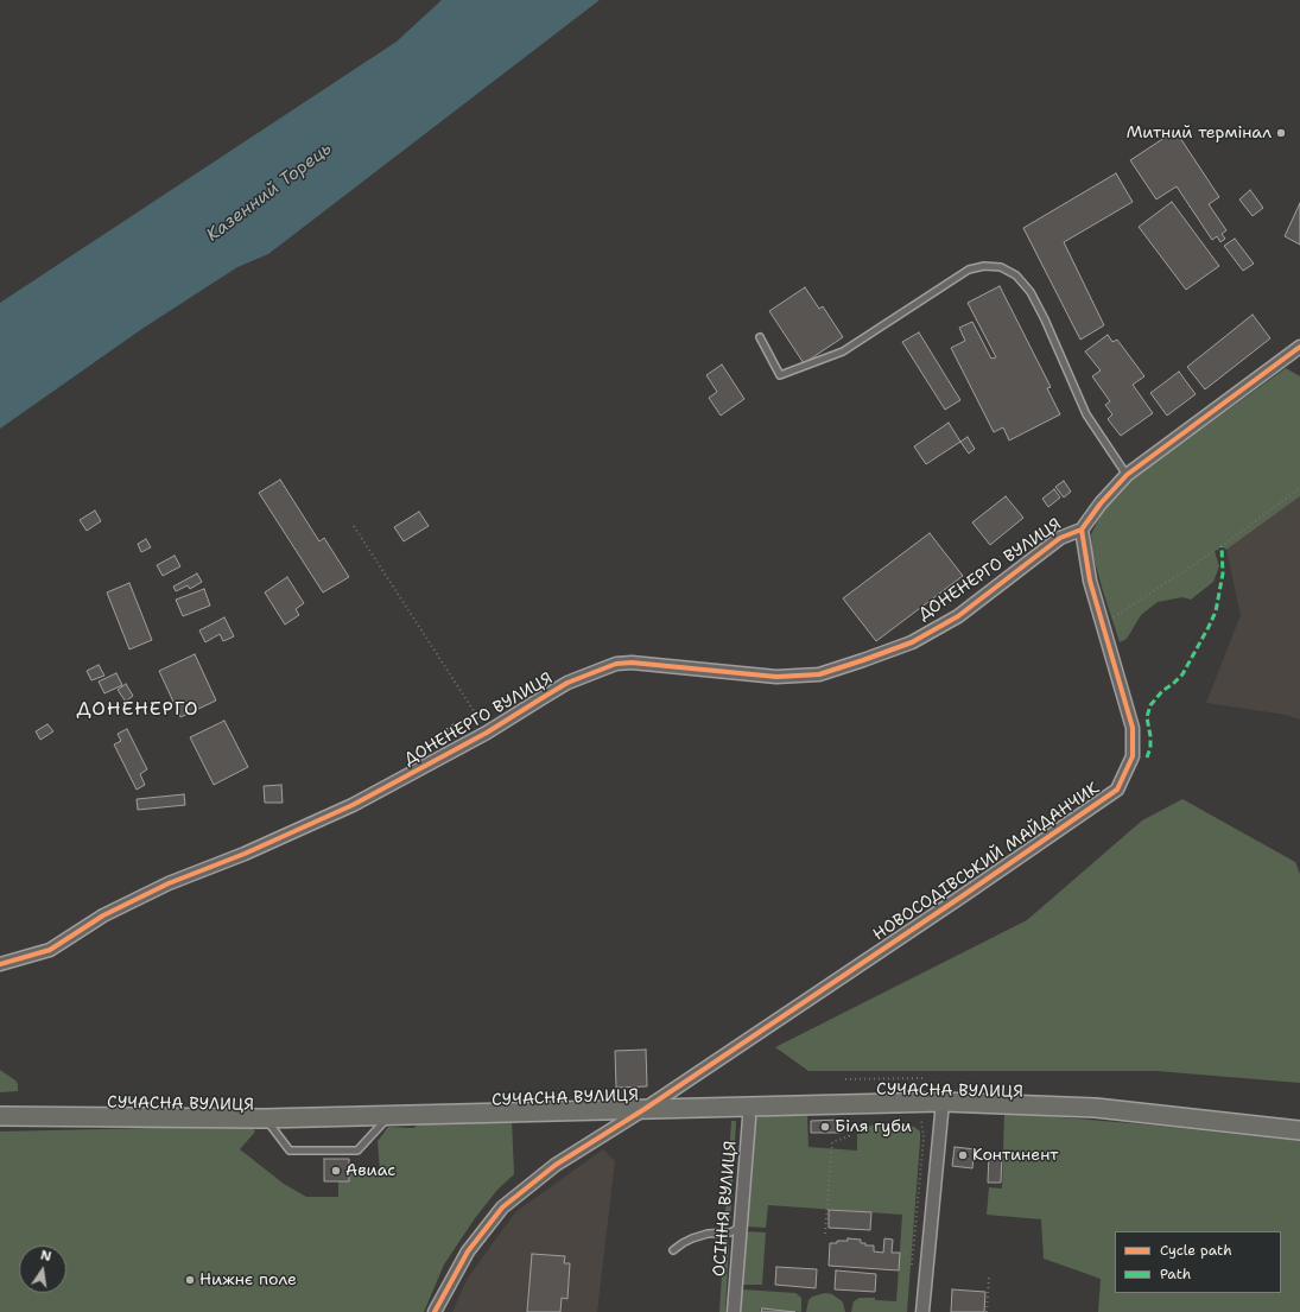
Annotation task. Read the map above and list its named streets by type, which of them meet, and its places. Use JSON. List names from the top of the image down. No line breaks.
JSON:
{"streets":{"main road":["СУЧАСНА ВУЛИЦЯ"],"street":["ДОНЕНЕРГО ВУЛИЦЯ","НОВОСОДІВСЬКИЙ МАЙДАНЧИК","ОСІННЯ ВУЛИЦЯ"]},"crossings":[["ДОНЕНЕРГО ВУЛИЦЯ","НОВОСОДІВСЬКИЙ МАЙДАНЧИК"],["НОВОСОДІВСЬКИЙ МАЙДАНЧИК","СУЧАСНА ВУЛИЦЯ"],["СУЧАСНА ВУЛИЦЯ","ОСІННЯ ВУЛИЦЯ"]],"districts":["ДОНЕНЕРГО"],"water":["Казенний Торець"],"places":["Митний термінал","Біля губи","Континент","Авиас","Нижнє поле"],"legend":["Cycle path","Path"],"north":"top"}
